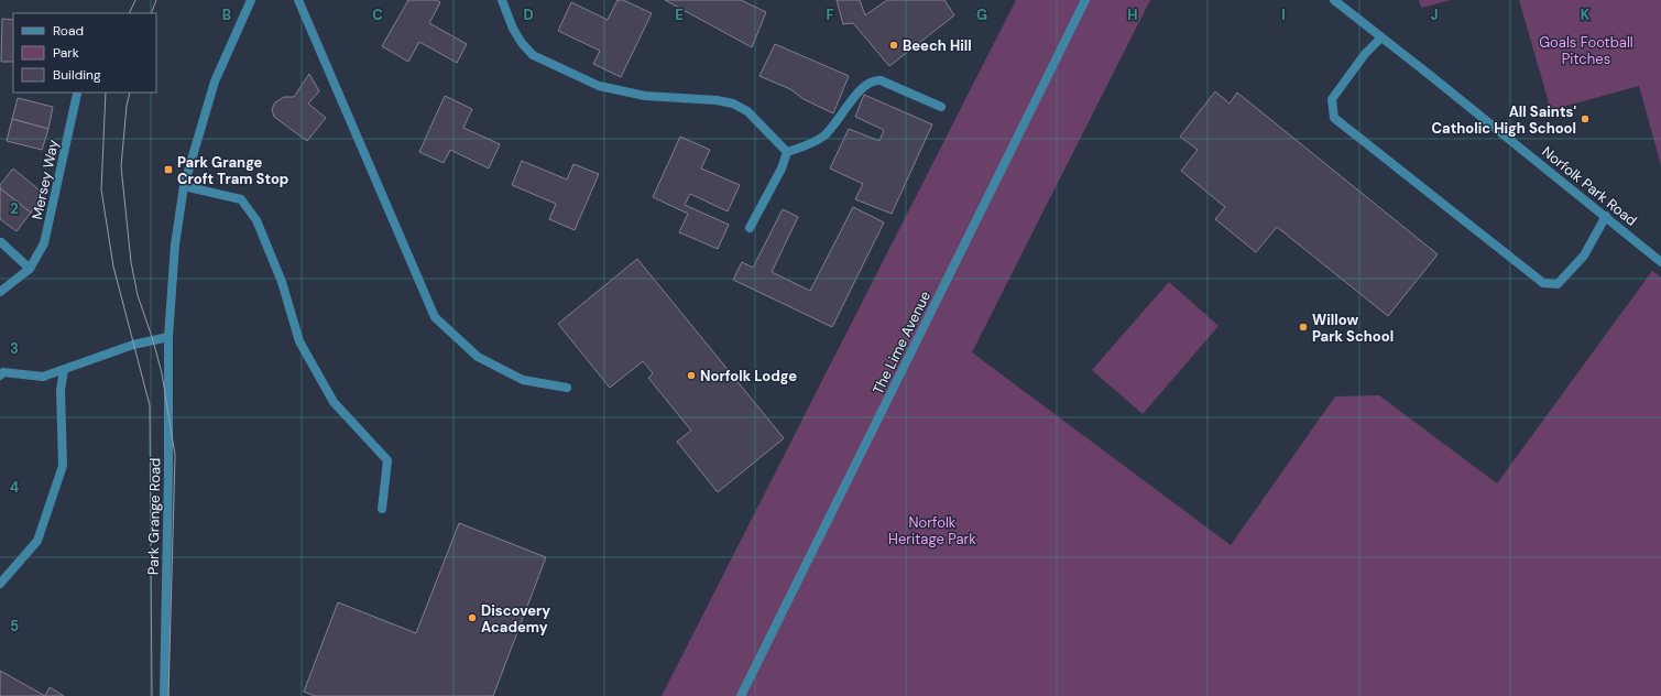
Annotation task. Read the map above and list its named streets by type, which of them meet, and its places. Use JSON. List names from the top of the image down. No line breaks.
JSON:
{"streets":{"street":["Mersey Way","Norfolk Park Road","The Lime Avenue","Park Grange Road"]},"parks":["Goals Football Pitches","Norfolk Heritage Park"],"places":{"other":["Beech Hill","All Saints' Catholic High School","Willow Park School","Norfolk Lodge","Discovery Academy"],"transit":["Park Grange Croft Tram Stop"]},"legend":["Road","Park","Building"],"grid":{"columns":["B","C","D","E","F","G","H","I","J","K"],"rows":["2","3","4","5"]}}
